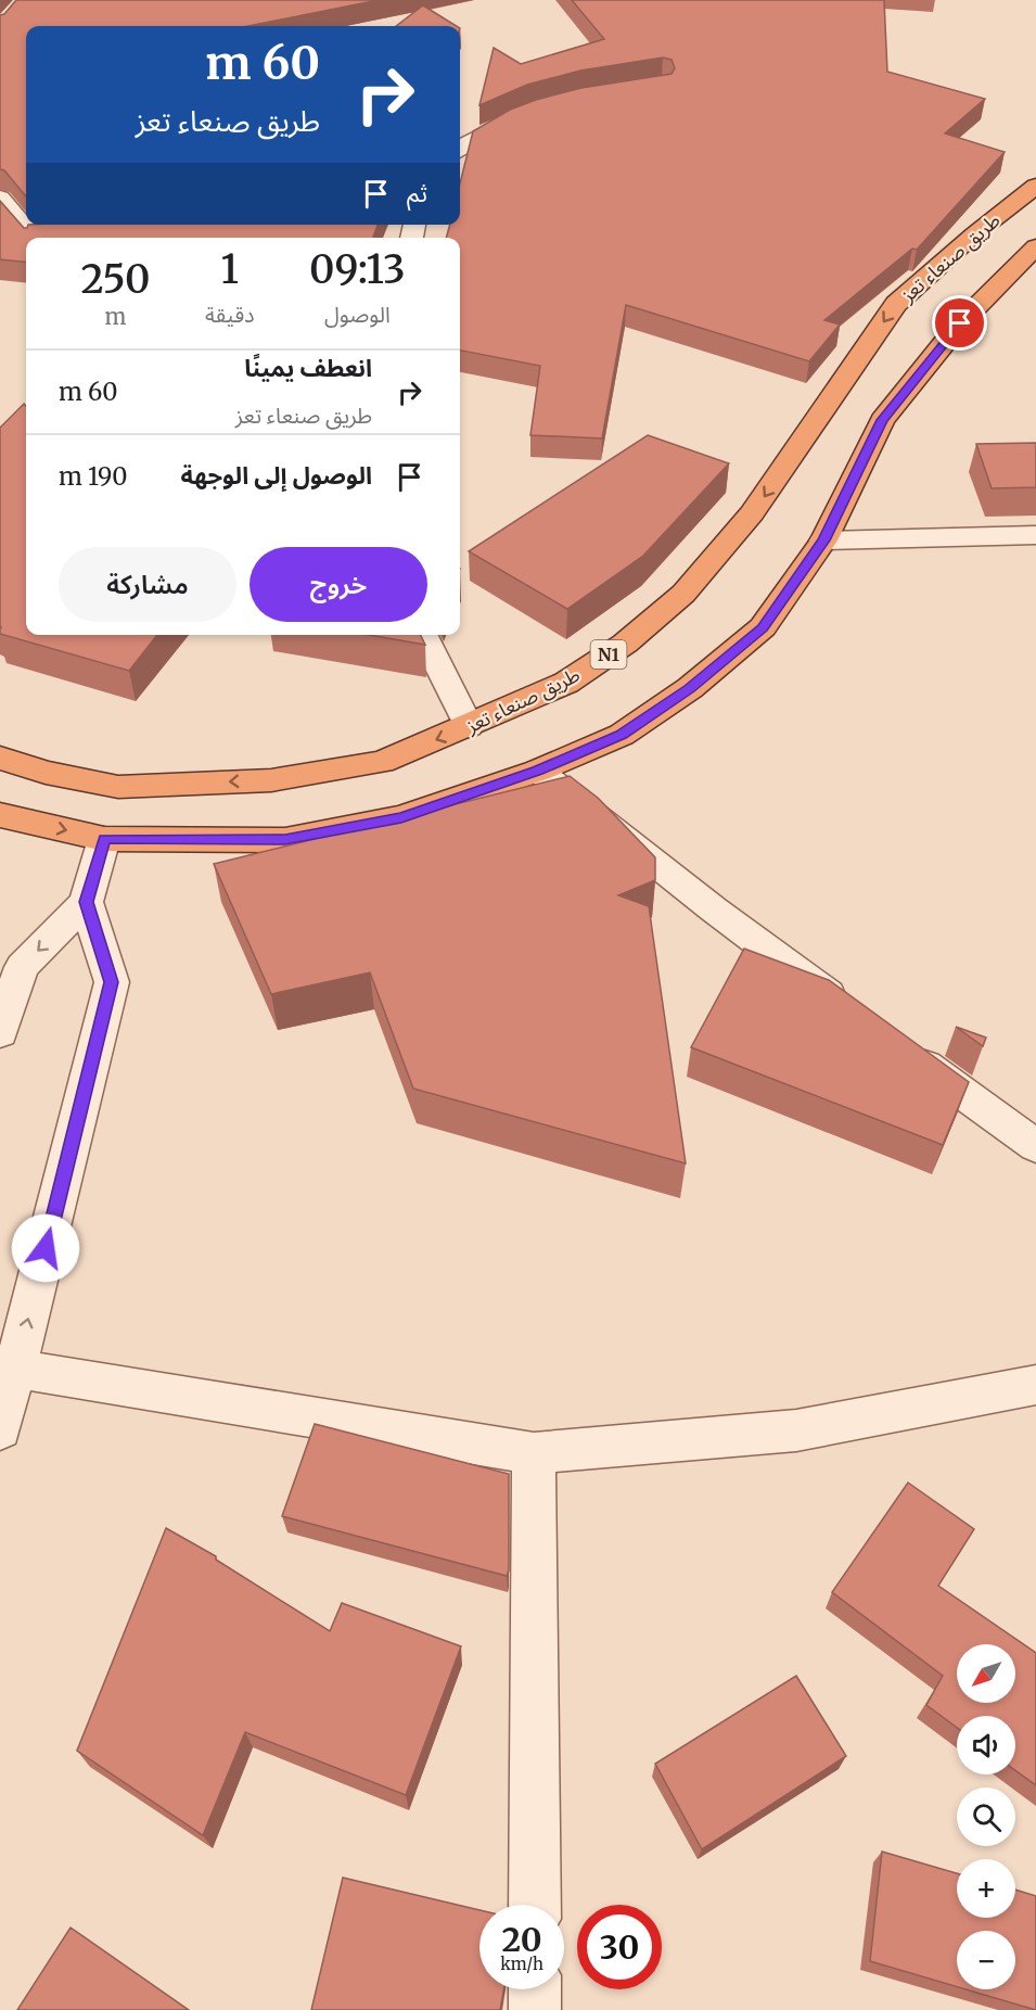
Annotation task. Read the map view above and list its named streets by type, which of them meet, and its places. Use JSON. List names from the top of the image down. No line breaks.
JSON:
{"streets":{"highway":["طريق صنعاء تعز","N1"]},"north":"bottom left","page":{"turn":["60 m","طريق صنعاء تعز"],"then":"ثم","eta":["09:13","الوصول","1","دقيقة","250","m"],"list":[{"name":"انعطف يمينًا","note":"طريق صنعاء تعز","value":"60 m"},{"name":"الوصول إلى الوجهة","value":"190 m"}],"buttons":["خروج","مشاركة"],"map_buttons":["+","−"],"speed":"20 km/h","limit":"30"}}
